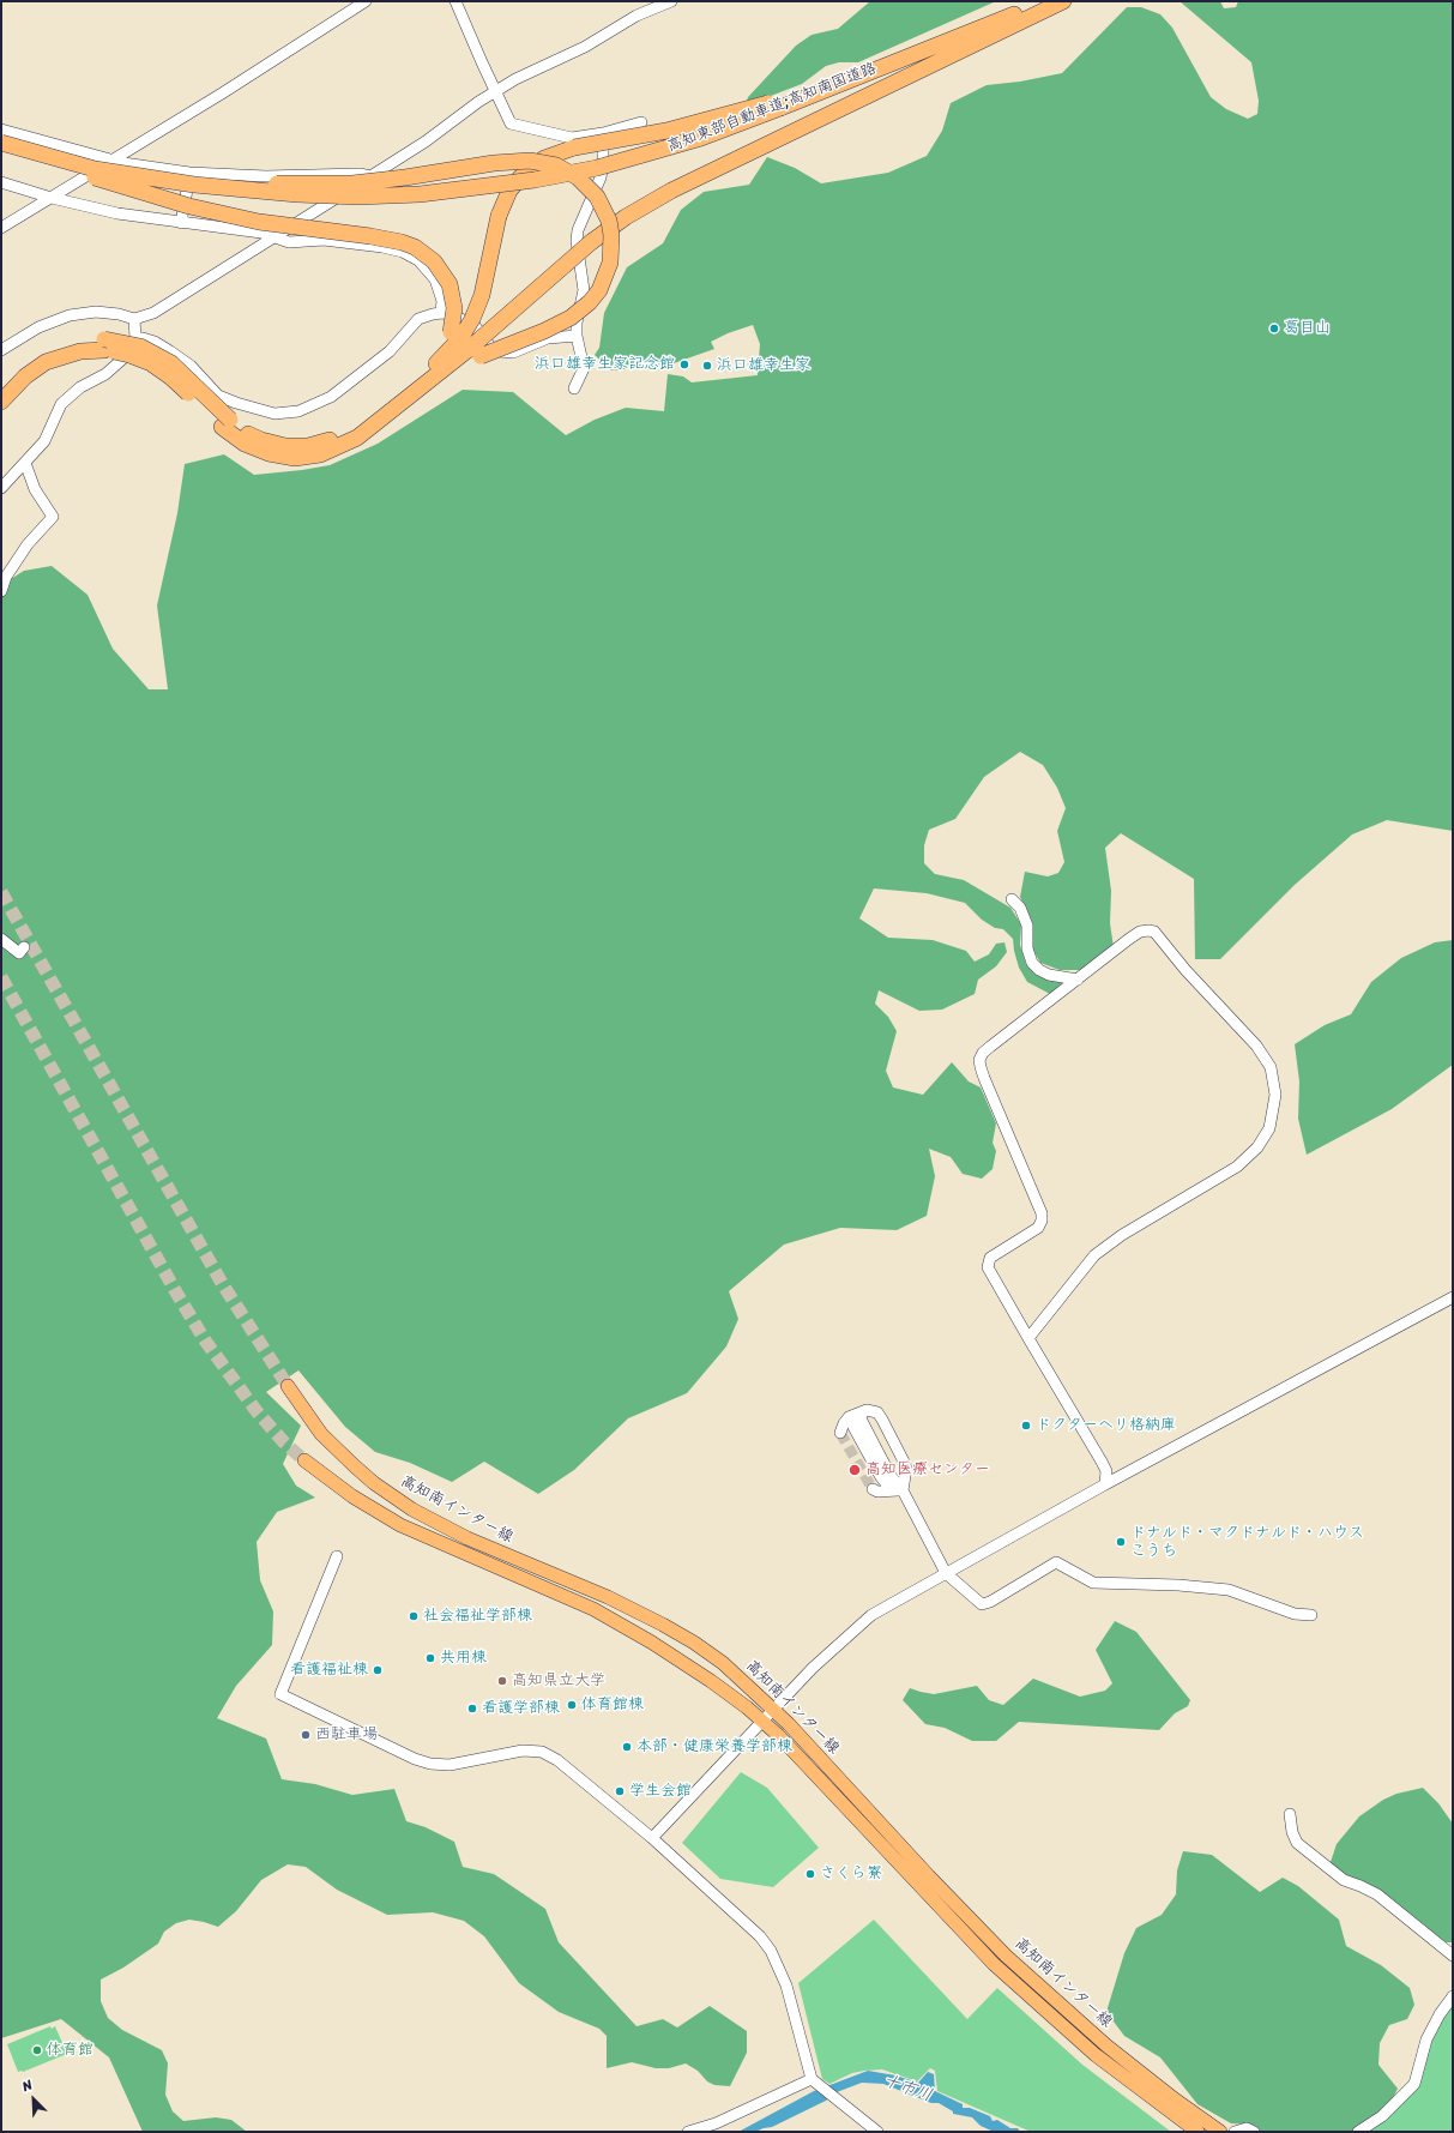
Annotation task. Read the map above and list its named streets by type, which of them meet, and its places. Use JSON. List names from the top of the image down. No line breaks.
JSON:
{"streets":{"highway":["高知東部自動車道;高知南国道路"],"main road":["高知南インター線"]},"water":["十市川"],"places":["葛目山","浜口雄幸生家記念館","浜口雄幸生家","ドクターヘリ格納庫","高知医療センター","ドナルド・マクドナルド・ハウス こうち","社会福祉学部棟","共用棟","看護福祉棟","高知県立大学","体育館棟","看護学部棟","西駐車場","本部・健康栄養学部棟","学生会館","さくら寮","体育館"],"north":"top left"}
